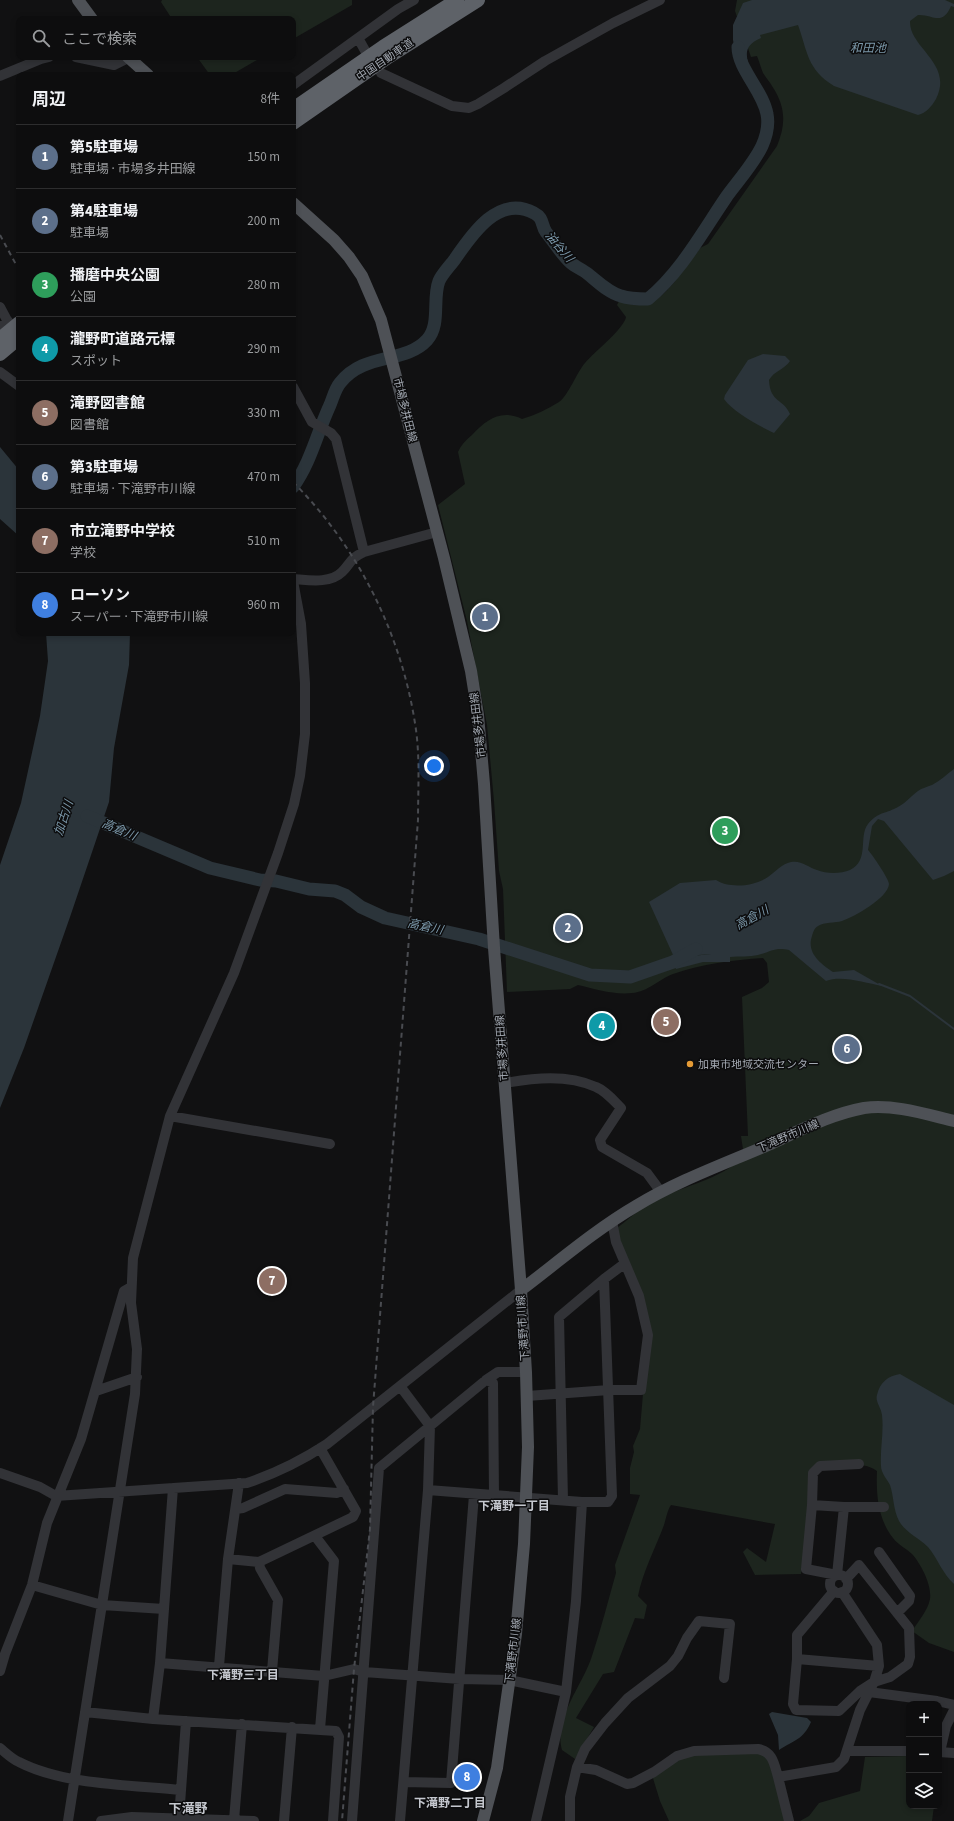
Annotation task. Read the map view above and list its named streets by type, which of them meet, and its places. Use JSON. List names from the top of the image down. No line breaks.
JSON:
{"streets":{"highway":["中国自動車道"],"main road":["市場多井田線","下滝野市川線"]},"crossings":[["市場多井田線","下滝野市川線"]],"districts":["下滝野一丁目","下滝野三丁目","下滝野二丁目","下滝野"],"water":["和田池","油谷川","加古川","高倉川"],"places":["加東市地域交流センター"],"page":{"search":"ここで検索","heading":["周辺","8件"],"list":[{"mark":"1","name":"第5駐車場","note":"駐車場 · 市場多井田線","value":"150 m"},{"mark":"2","name":"第4駐車場","note":"駐車場","value":"200 m"},{"mark":"3","name":"播磨中央公園","note":"公園","value":"280 m"},{"mark":"4","name":"瀧野町道路元標","note":"スポット","value":"290 m"},{"mark":"5","name":"滝野図書館","note":"図書館","value":"330 m"},{"mark":"6","name":"第3駐車場","note":"駐車場 · 下滝野市川線","value":"470 m"},{"mark":"7","name":"市立滝野中学校","note":"学校","value":"510 m"},{"mark":"8","name":"ローソン","note":"スーパー · 下滝野市川線","value":"960 m"}],"pins":["1","3","2","5","4","6","7","8"],"map_buttons":["+","−"]}}
